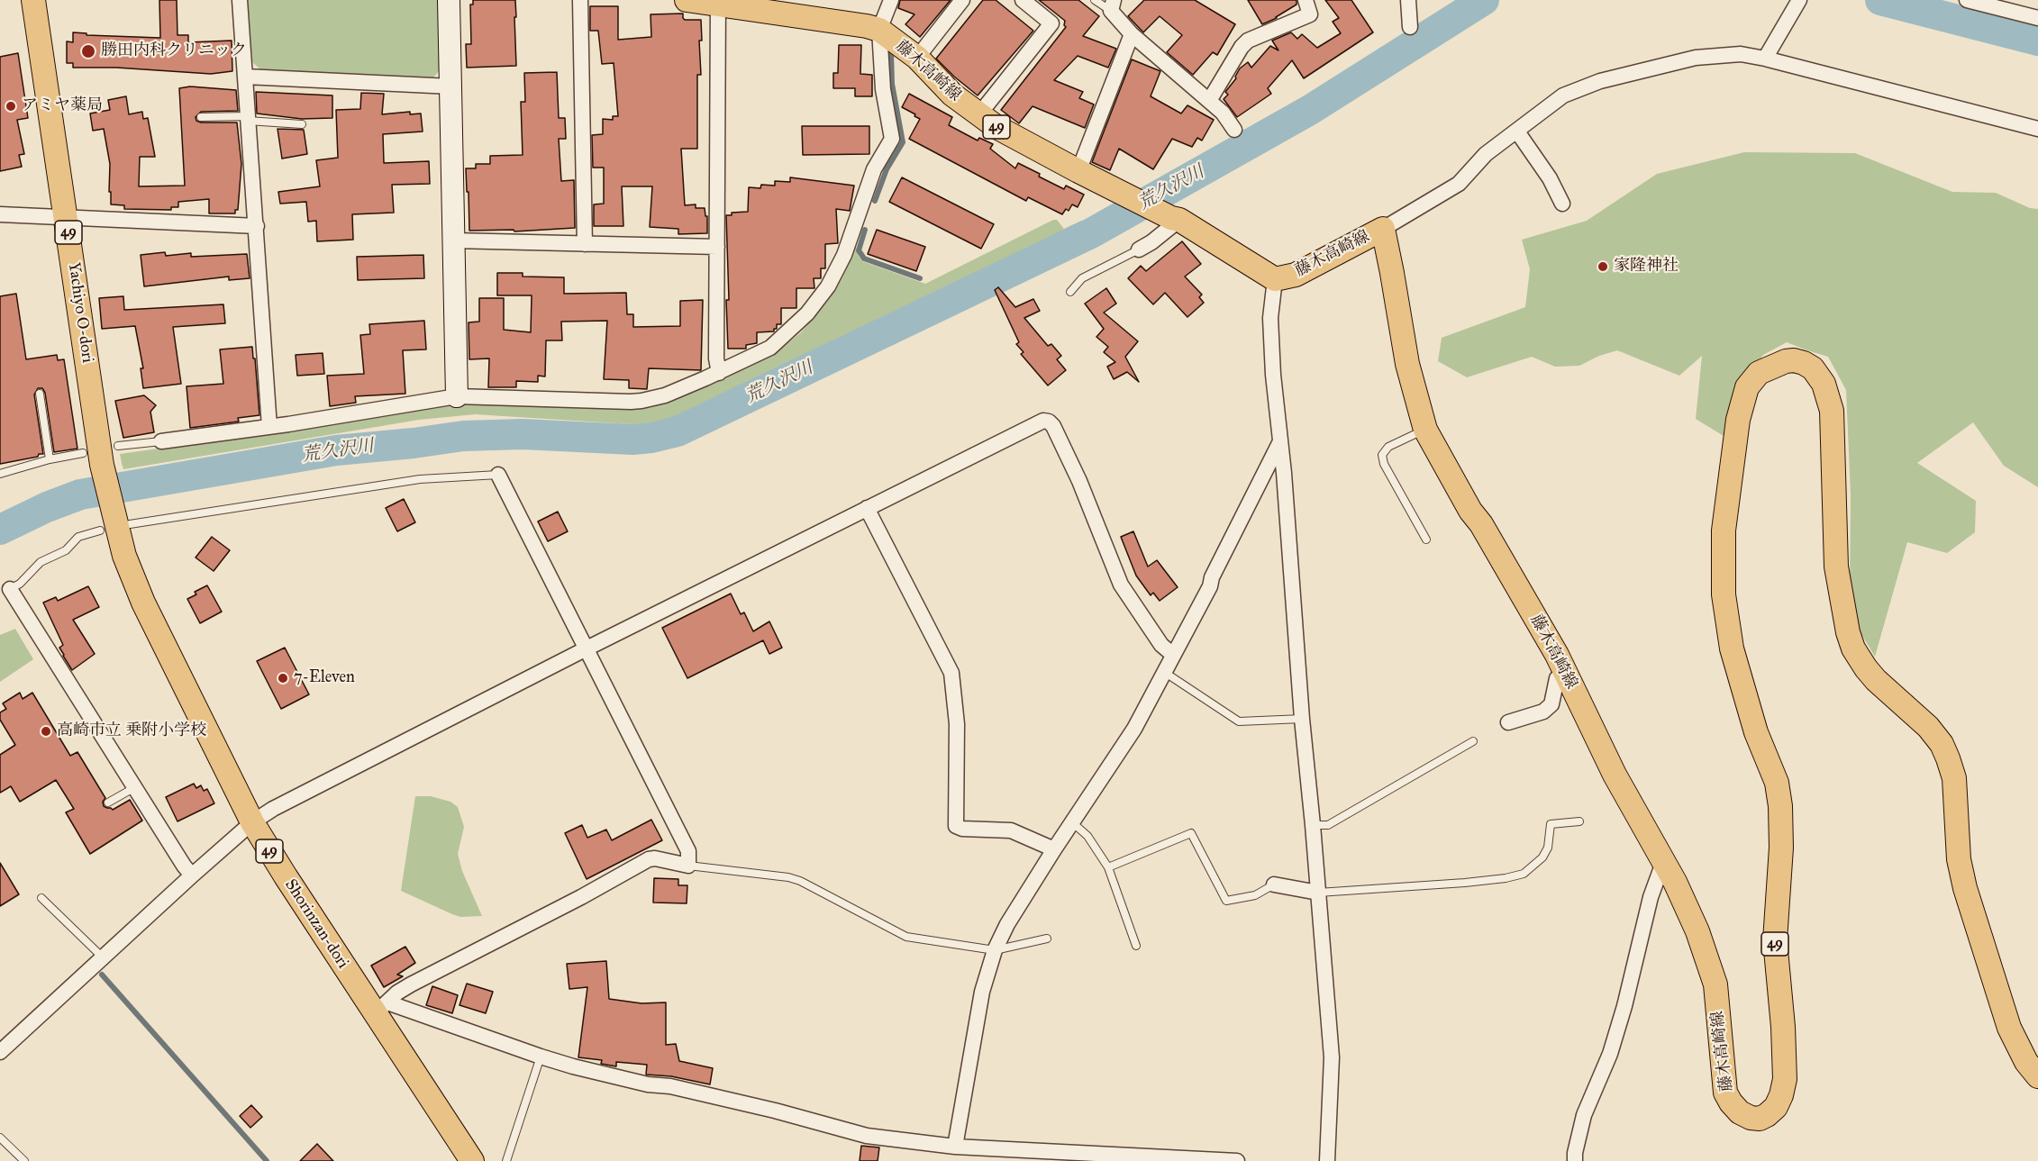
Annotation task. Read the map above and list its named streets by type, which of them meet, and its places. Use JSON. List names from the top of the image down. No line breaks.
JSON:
{"streets":{"main road":["藤木高崎線","49","Yachiyo O-dori","Shorinzan-dori"]},"crossings":[["Yachiyo O-dori","Shorinzan-dori"]],"water":["荒久沢川"],"places":["勝田内科クリニック","アミヤ薬局","家隆神社","7-Eleven","高崎市立 乗附小学校"]}
